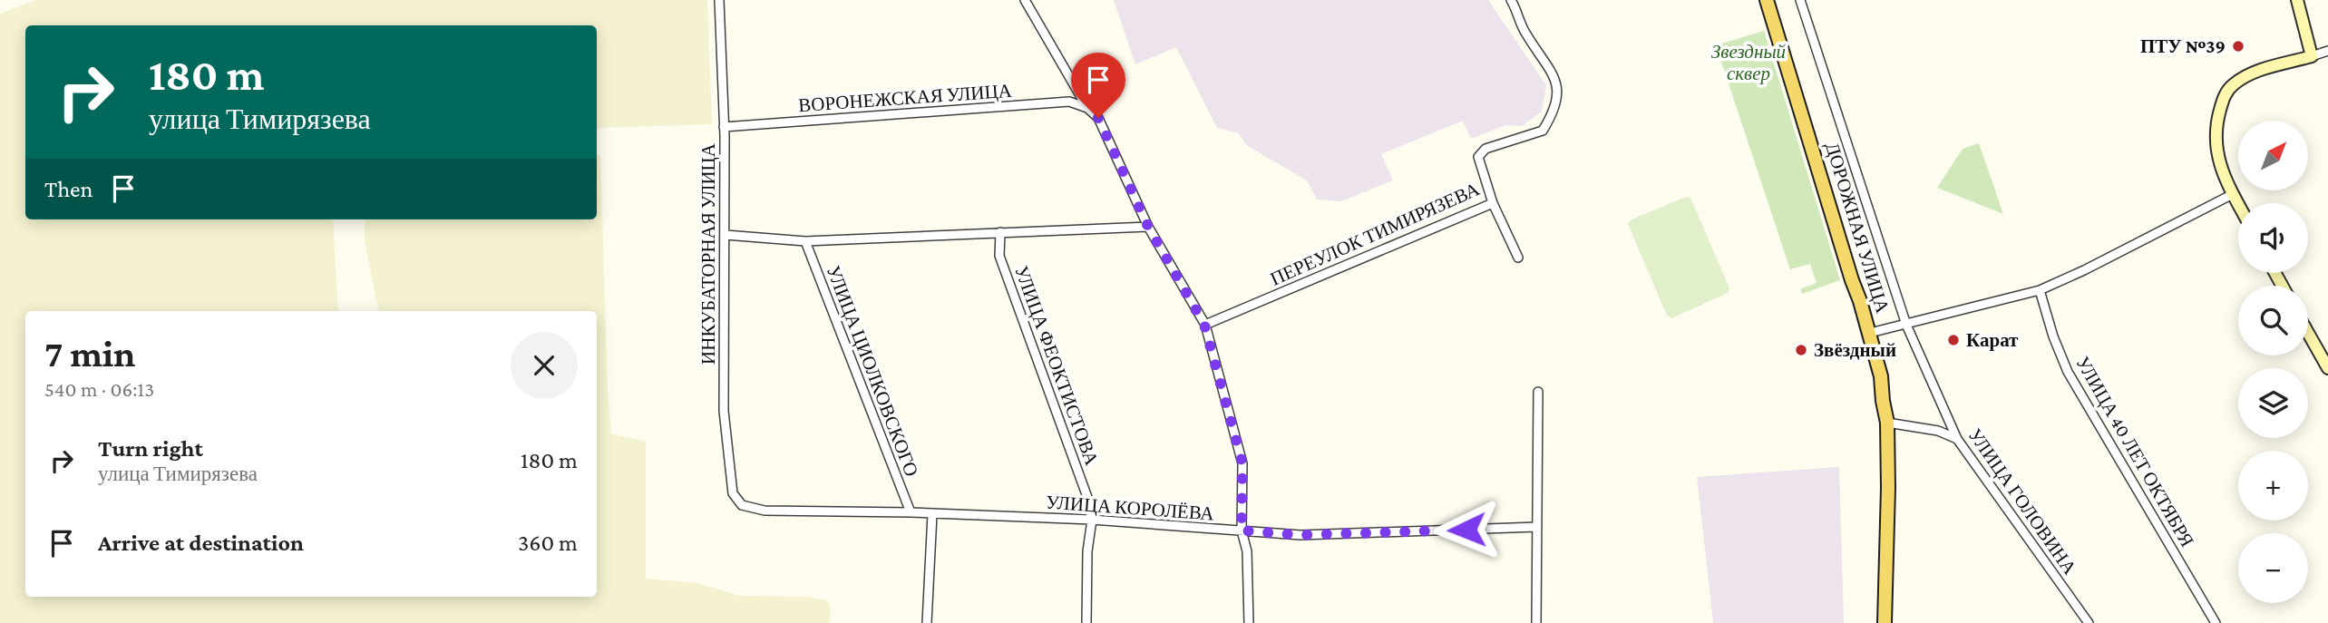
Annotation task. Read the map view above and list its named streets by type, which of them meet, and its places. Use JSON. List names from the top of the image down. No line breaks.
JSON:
{"streets":{"main road":["ДОРОЖНАЯ УЛИЦА"],"street":["ВОРОНЕЖСКАЯ УЛИЦА","ПЕРЕУЛОК ТИМИРЯЗЕВА","ИНКУБАТОРНАЯ УЛИЦА","УЛИЦА ФЕОКТИСТОВА","УЛИЦА ЦИОЛКОВСКОГО","УЛИЦА 40 ЛЕТ ОКТЯБРЯ","УЛИЦА ГОЛОВИНА","УЛИЦА КОРОЛЁВА"]},"crossings":[["ВОРОНЕЖСКАЯ УЛИЦА","ИНКУБАТОРНАЯ УЛИЦА"],["ИНКУБАТОРНАЯ УЛИЦА","УЛИЦА КОРОЛЁВА"],["УЛИЦА ФЕОКТИСТОВА","УЛИЦА КОРОЛЁВА"],["УЛИЦА ЦИОЛКОВСКОГО","УЛИЦА КОРОЛЁВА"]],"parks":["Звездный сквер"],"places":["ПТУ №39","Карат","Звёздный"],"north":"top right","page":{"turn":["180 m","улица Тимирязева"],"map_buttons":["+","−"],"then":"Then","heading":["7 min","540 m · 06:13"],"list":[{"name":"Turn right","note":"улица Тимирязева","value":"180 m"},{"name":"Arrive at destination","value":"360 m"}]}}
